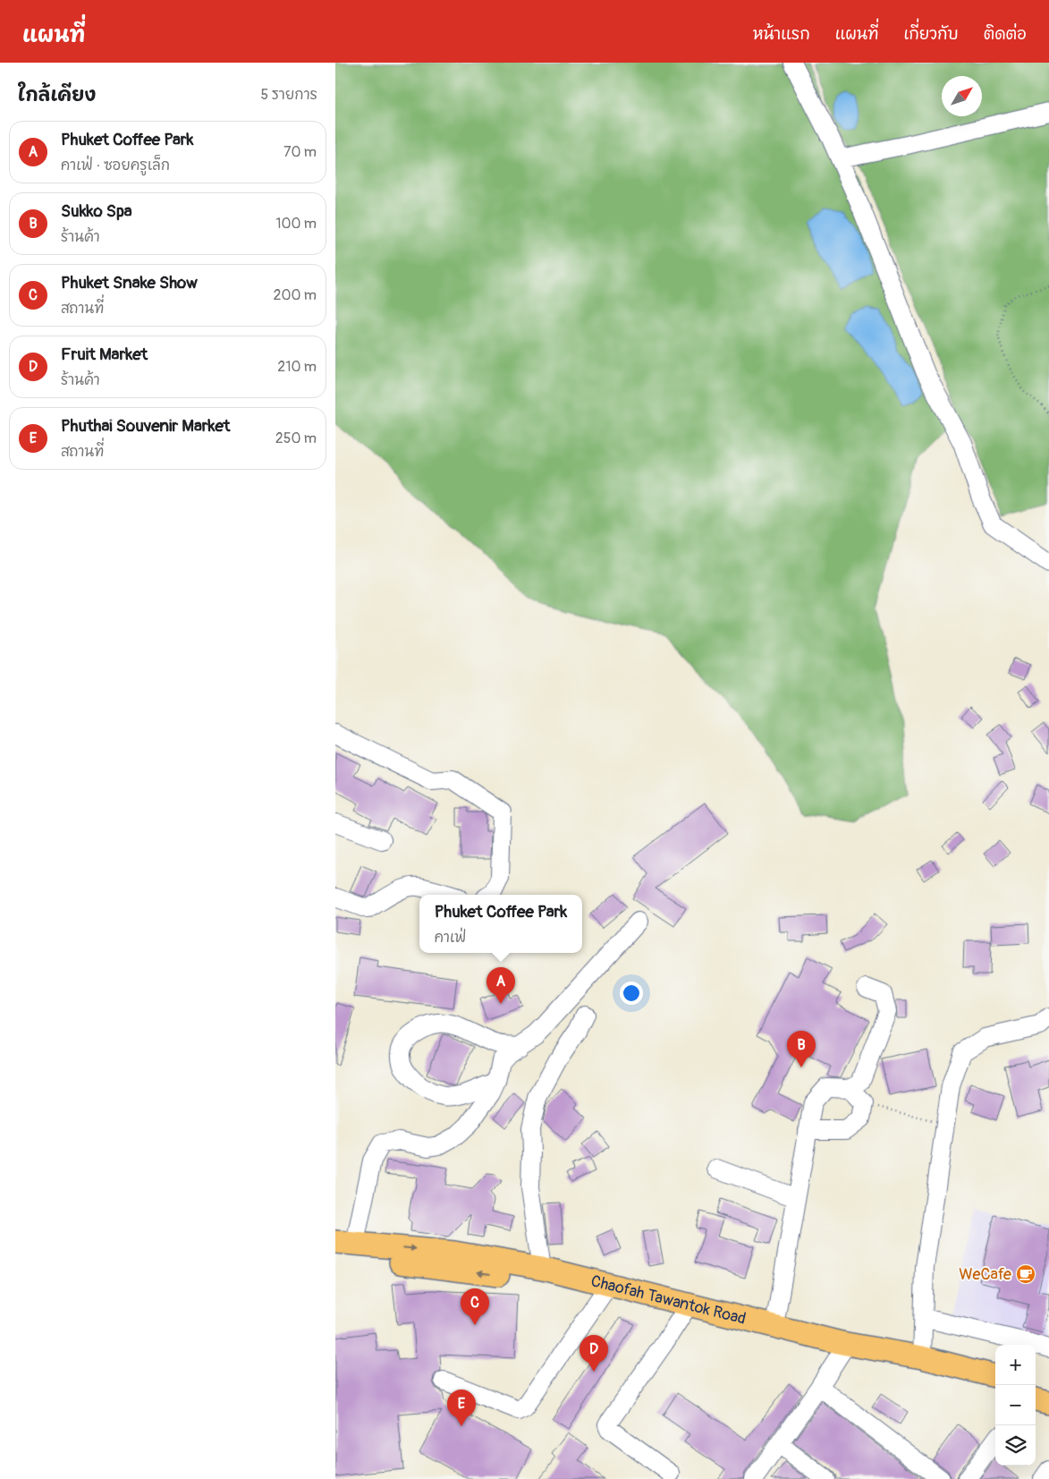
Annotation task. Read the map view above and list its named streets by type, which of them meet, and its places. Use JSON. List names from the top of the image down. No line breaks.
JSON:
{"streets":{"main road":["Chaofah Tawantok Road"]},"places":{"cafe":["WeCafe"]},"north":"top right","page":{"header":"แผนที่","nav":["หน้าแรก","แผนที่","เกี่ยวกับ","ติดต่อ"],"heading":["ใกล้เคียง","5 รายการ"],"list":[{"mark":"A","name":"Phuket Coffee Park","note":"คาเฟ่ · ซอยครูเล็ก","value":"70 m"},{"mark":"B","name":"Sukko Spa","note":"ร้านค้า","value":"100 m"},{"mark":"C","name":"Phuket Snake Show","note":"สถานที่","value":"200 m"},{"mark":"D","name":"Fruit Market","note":"ร้านค้า","value":"210 m"},{"mark":"E","name":"Phuthai Souvenir Market","note":"สถานที่","value":"250 m"}],"popup":["Phuket Coffee Park","คาเฟ่"],"pins":["A","B","C","D","E"],"map_buttons":["+","−"]}}
